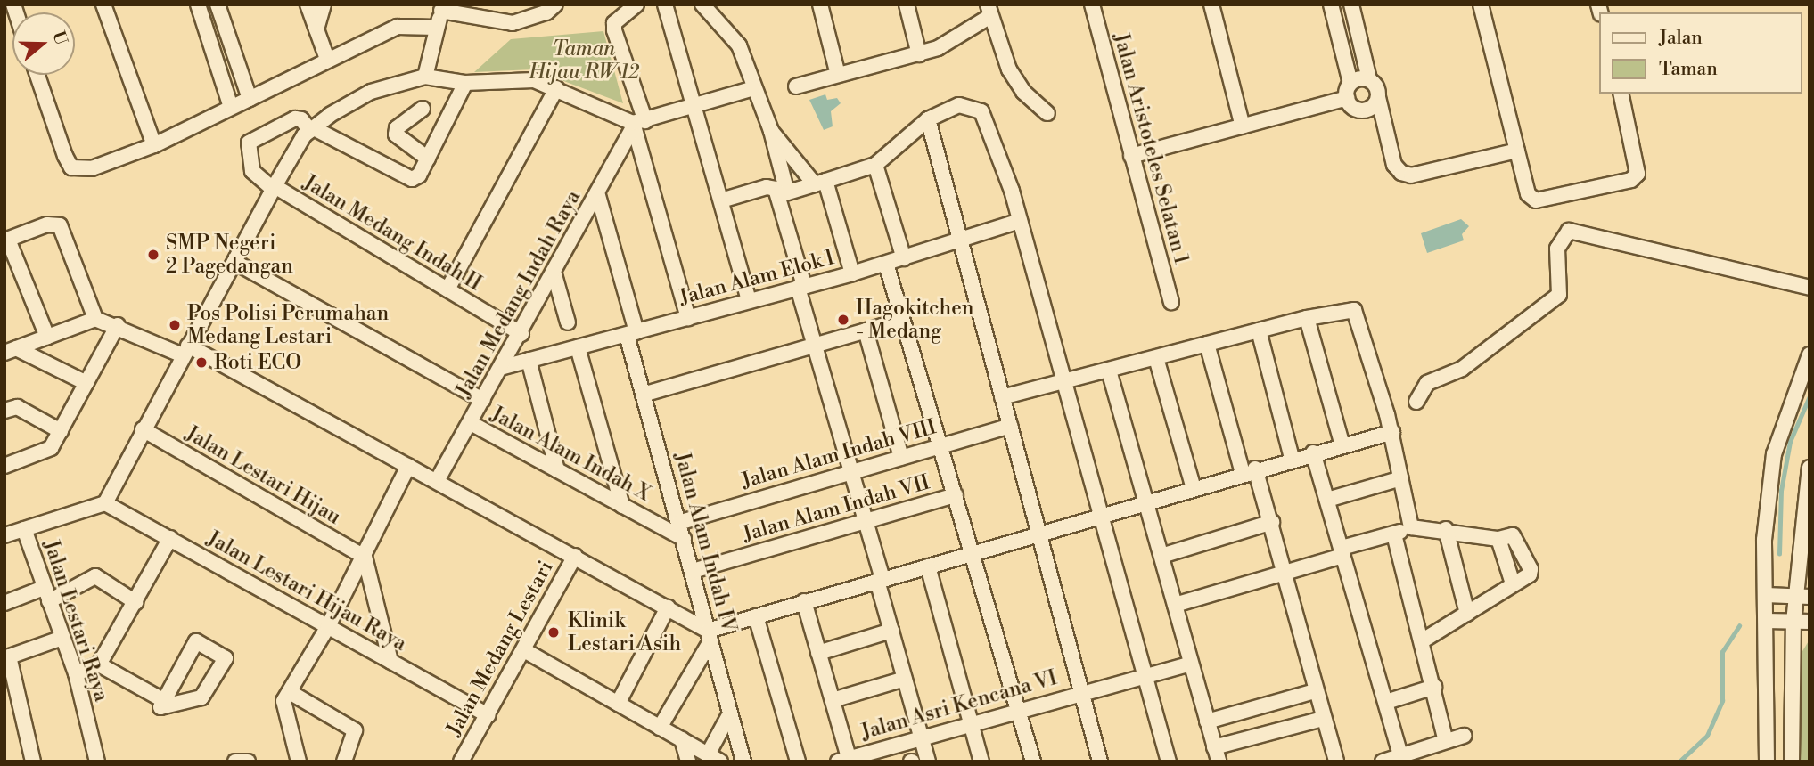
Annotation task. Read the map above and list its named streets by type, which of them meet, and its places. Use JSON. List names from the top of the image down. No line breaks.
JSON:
{"streets":{"street":["Jalan Aristoteles Selatan 1","Jalan Medang Indah II","Jalan Alam Elok I","Jalan Medang Indah Raya","Jalan Alam Indah X","Jalan Alam Indah VIII","Jalan Lestari Hijau","Jalan Alam Indah VII","Jalan Alam Indah IV","Jalan Lestari Hijau Raya","Jalan Lestari Raya","Jalan Medang Lestari","Jalan Asri Kencana VI"]},"crossings":[["Jalan Medang Indah II","Jalan Medang Indah Raya"],["Jalan Alam Elok I","Jalan Medang Indah Raya"],["Jalan Alam Elok I","Jalan Alam Indah IV"],["Jalan Medang Indah Raya","Jalan Alam Indah X"],["Jalan Medang Indah Raya","Jalan Alam Indah IV"],["Jalan Alam Indah X","Jalan Alam Indah IV"],["Jalan Alam Indah VIII","Jalan Alam Indah IV"],["Jalan Alam Indah VII","Jalan Alam Indah IV"],["Jalan Lestari Hijau Raya","Jalan Medang Lestari"]],"parks":["Taman Hijau RW 12"],"places":["SMP Negeri 2 Pagedangan","Hagokitchen - Medang","Pos Polisi Perumahan Medang Lestari","Roti ECO","Klinik Lestari Asih"],"legend":["Jalan","Taman"],"north":"right"}
